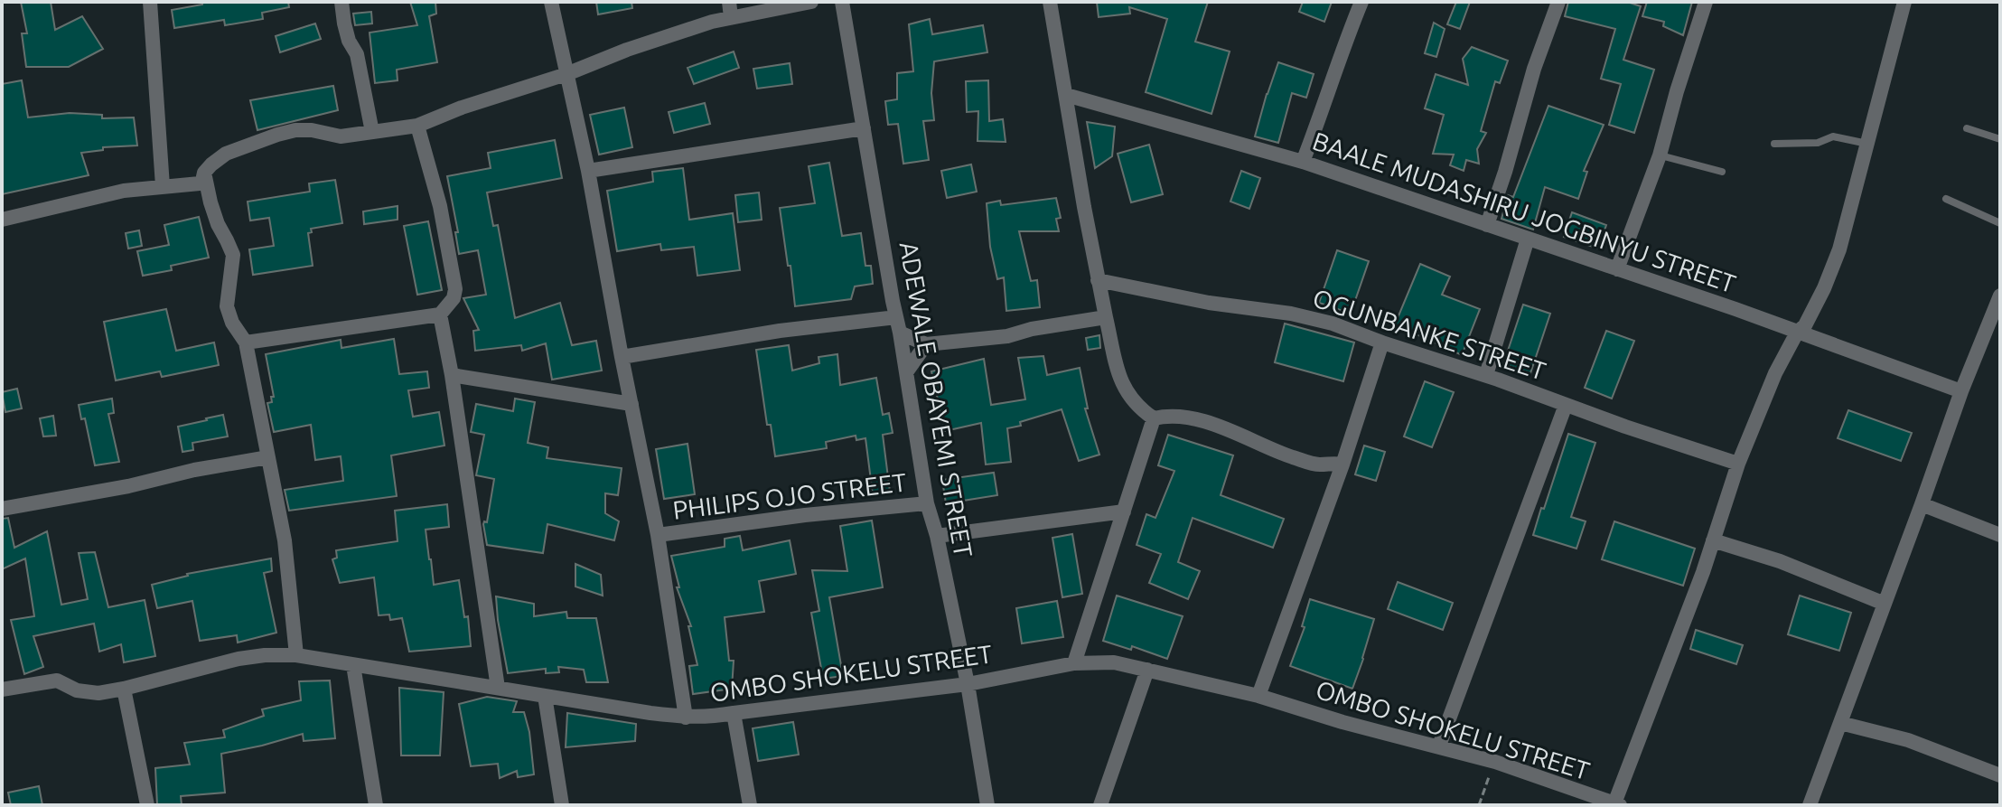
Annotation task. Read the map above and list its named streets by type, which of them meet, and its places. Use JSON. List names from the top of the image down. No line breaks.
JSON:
{"streets":{"street":["BAALE MUDASHIRU JOGBINYU STREET","OGUNBANKE STREET","ADEWALE OBAYEMI STREET","PHILIPS OJO STREET","OMBO SHOKELU STREET"]},"crossings":[["ADEWALE OBAYEMI STREET","PHILIPS OJO STREET"],["ADEWALE OBAYEMI STREET","OMBO SHOKELU STREET"]]}
